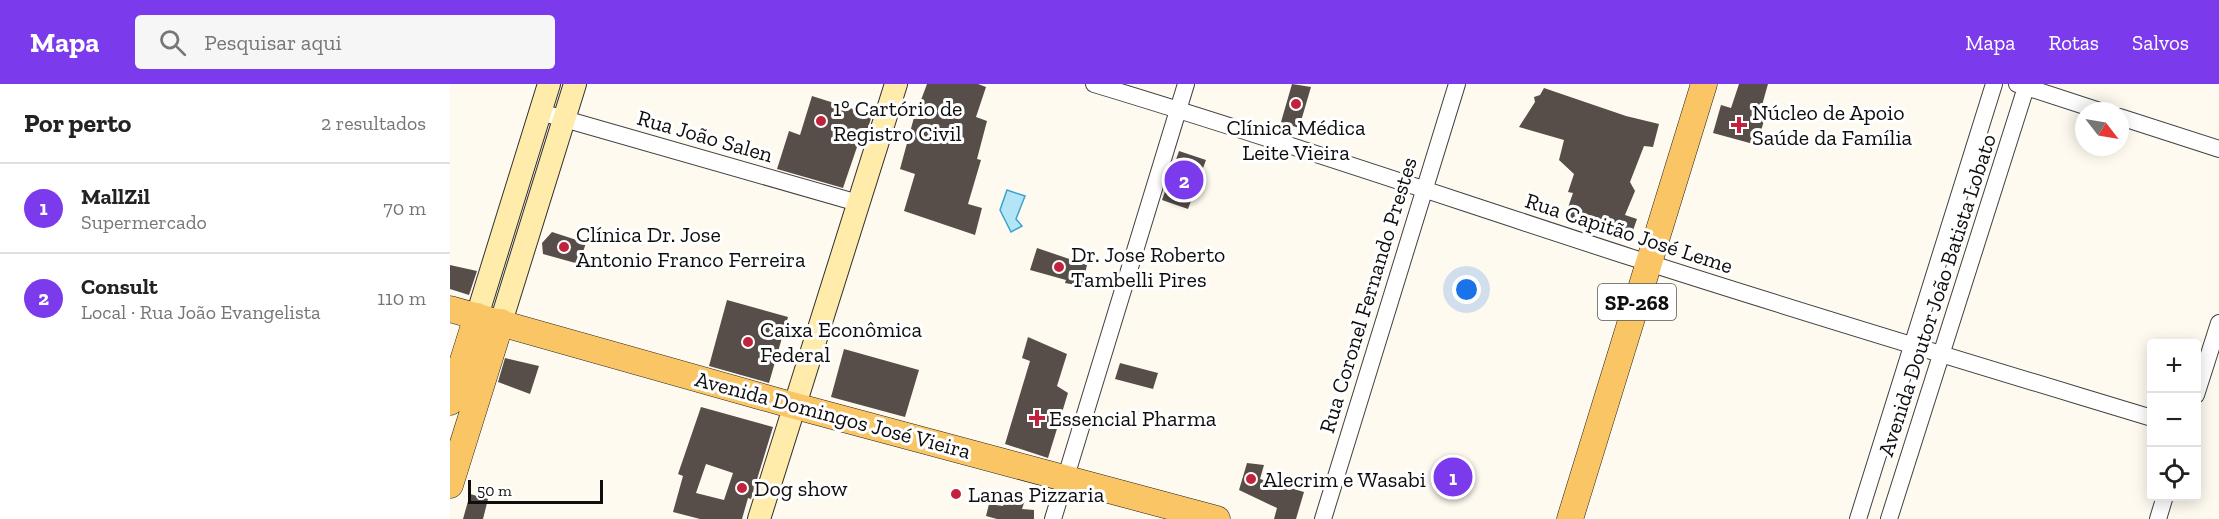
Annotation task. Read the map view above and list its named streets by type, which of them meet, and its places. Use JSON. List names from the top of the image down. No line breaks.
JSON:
{"streets":{"main road":["SP-268","Avenida Domingos José Vieira"],"street":["Rua João Salen","Rua Capitão José Leme","Rua Coronel Fernando Prestes","Avenida Doutor João Batista Lobato"]},"crossings":[["Rua Capitão José Leme","Rua Coronel Fernando Prestes"],["Rua Capitão José Leme","Avenida Doutor João Batista Lobato"],["Rua Capitão José Leme","SP-268"]],"places":{"other":["Clínica Médica Leite Vieira","1° Cartório de Registro Civil","Clínica Dr. Jose Antonio Franco Ferreira","Dr. Jose Roberto Tambelli Pires","Caixa Econômica Federal","Alecrim e Wasabi","Dog show","Lanas Pizzaria"],"health":["Núcleo de Apoio Saúde da Família","Essencial Pharma"]},"scale_bar":"50 m","north":"bottom right","page":{"header":"Mapa","search":"Pesquisar aqui","nav":["Mapa","Rotas","Salvos"],"heading":["Por perto","2 resultados"],"pins":["2","1"],"list":[{"mark":"1","name":"MallZil","note":"Supermercado","value":"70 m"},{"mark":"2","name":"Consult","note":"Local · Rua João Evangelista","value":"110 m"}],"map_buttons":["+","−"],"scale":"50 m"}}
